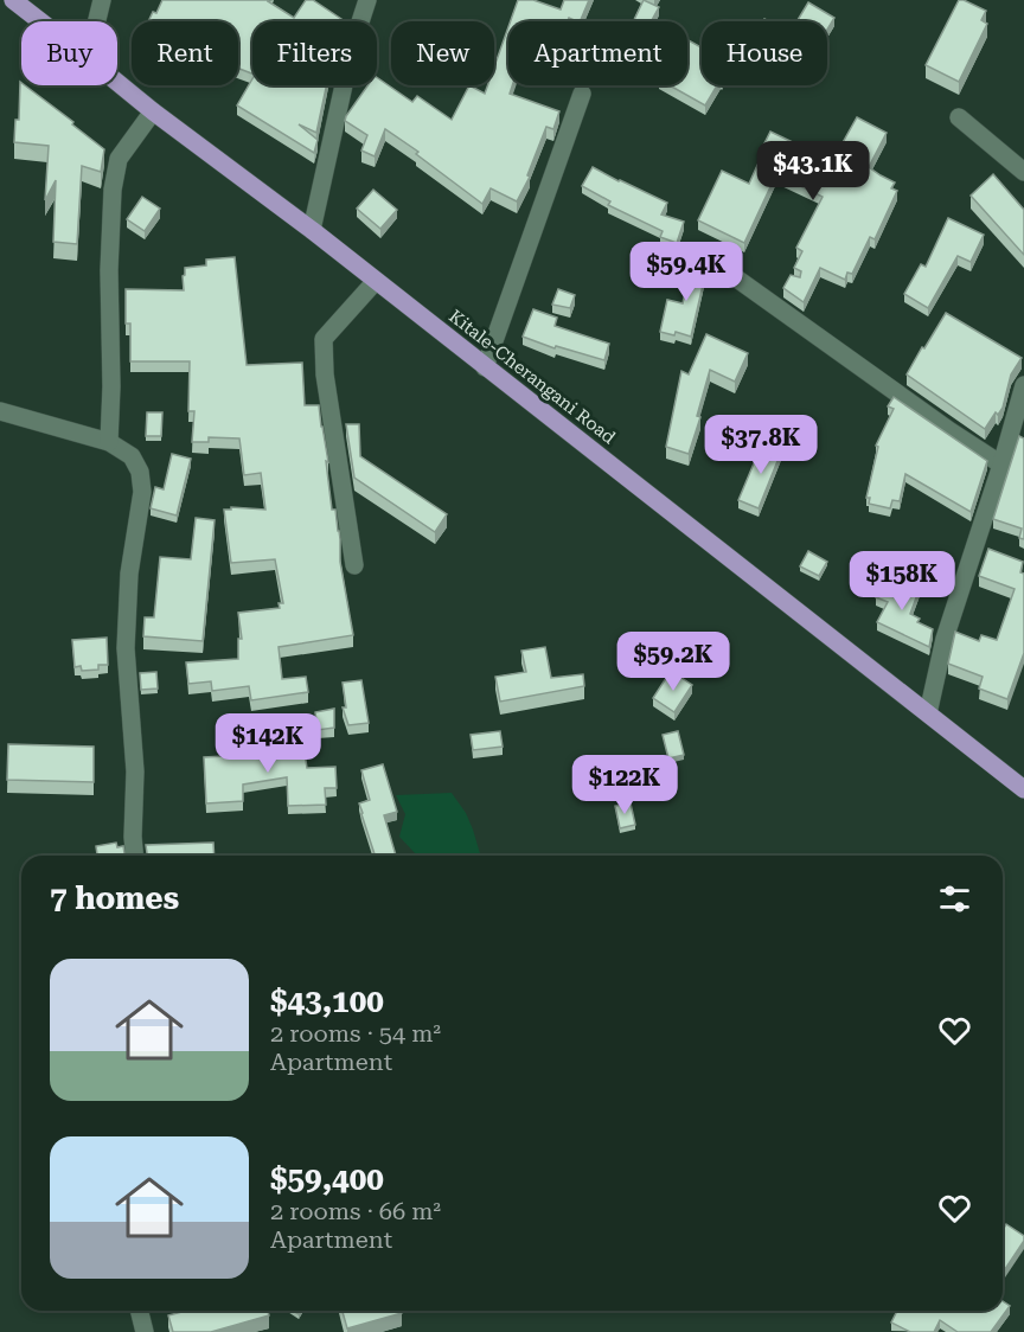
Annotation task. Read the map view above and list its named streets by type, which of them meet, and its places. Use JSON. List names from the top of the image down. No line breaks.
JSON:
{"streets":{"main road":["Kitale-Cherangani Road"]},"page":{"chip":["Buy","Rent","Filters","New","Apartment","House"],"price":["$43.1K","$59.4K","$37.8K","$158K","$59.2K","$142K","$122K"],"heading":"7 homes","list":[{"name":"$43,100","note":"2 rooms · 54 m² · Apartment"},{"name":"$59,400","note":"2 rooms · 66 m² · Apartment"}]}}
